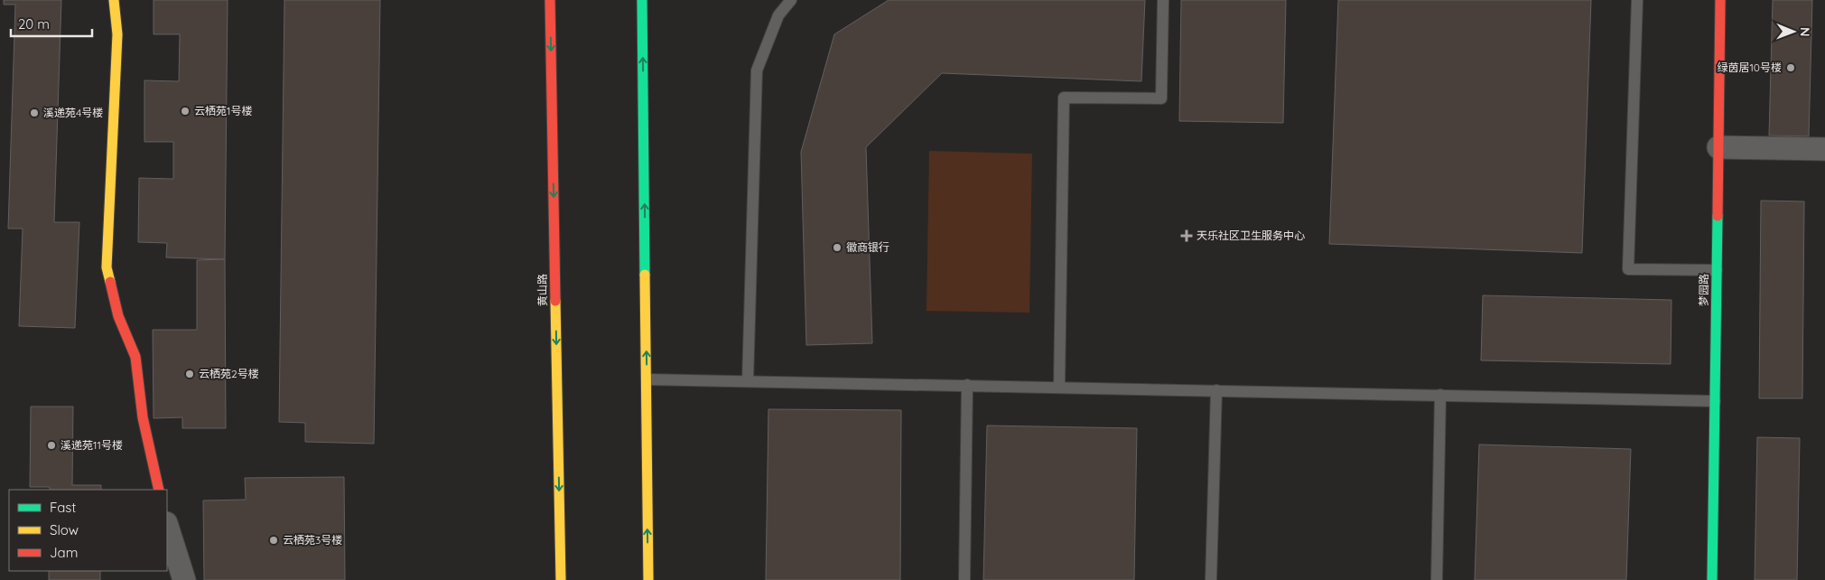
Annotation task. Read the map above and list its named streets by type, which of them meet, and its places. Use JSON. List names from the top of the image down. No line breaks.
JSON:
{"streets":{"main road":["黄山路","梦园路"]},"places":{"other":["绿茵居10号楼","云栖苑1号楼","溪递苑4号楼","徽商银行","云栖苑2号楼","溪递苑11号楼","云栖苑3号楼"],"health":["天乐社区卫生服务中心"]},"legend":["Fast","Slow","Jam"],"scale_bar":"20 m","north":"right"}
